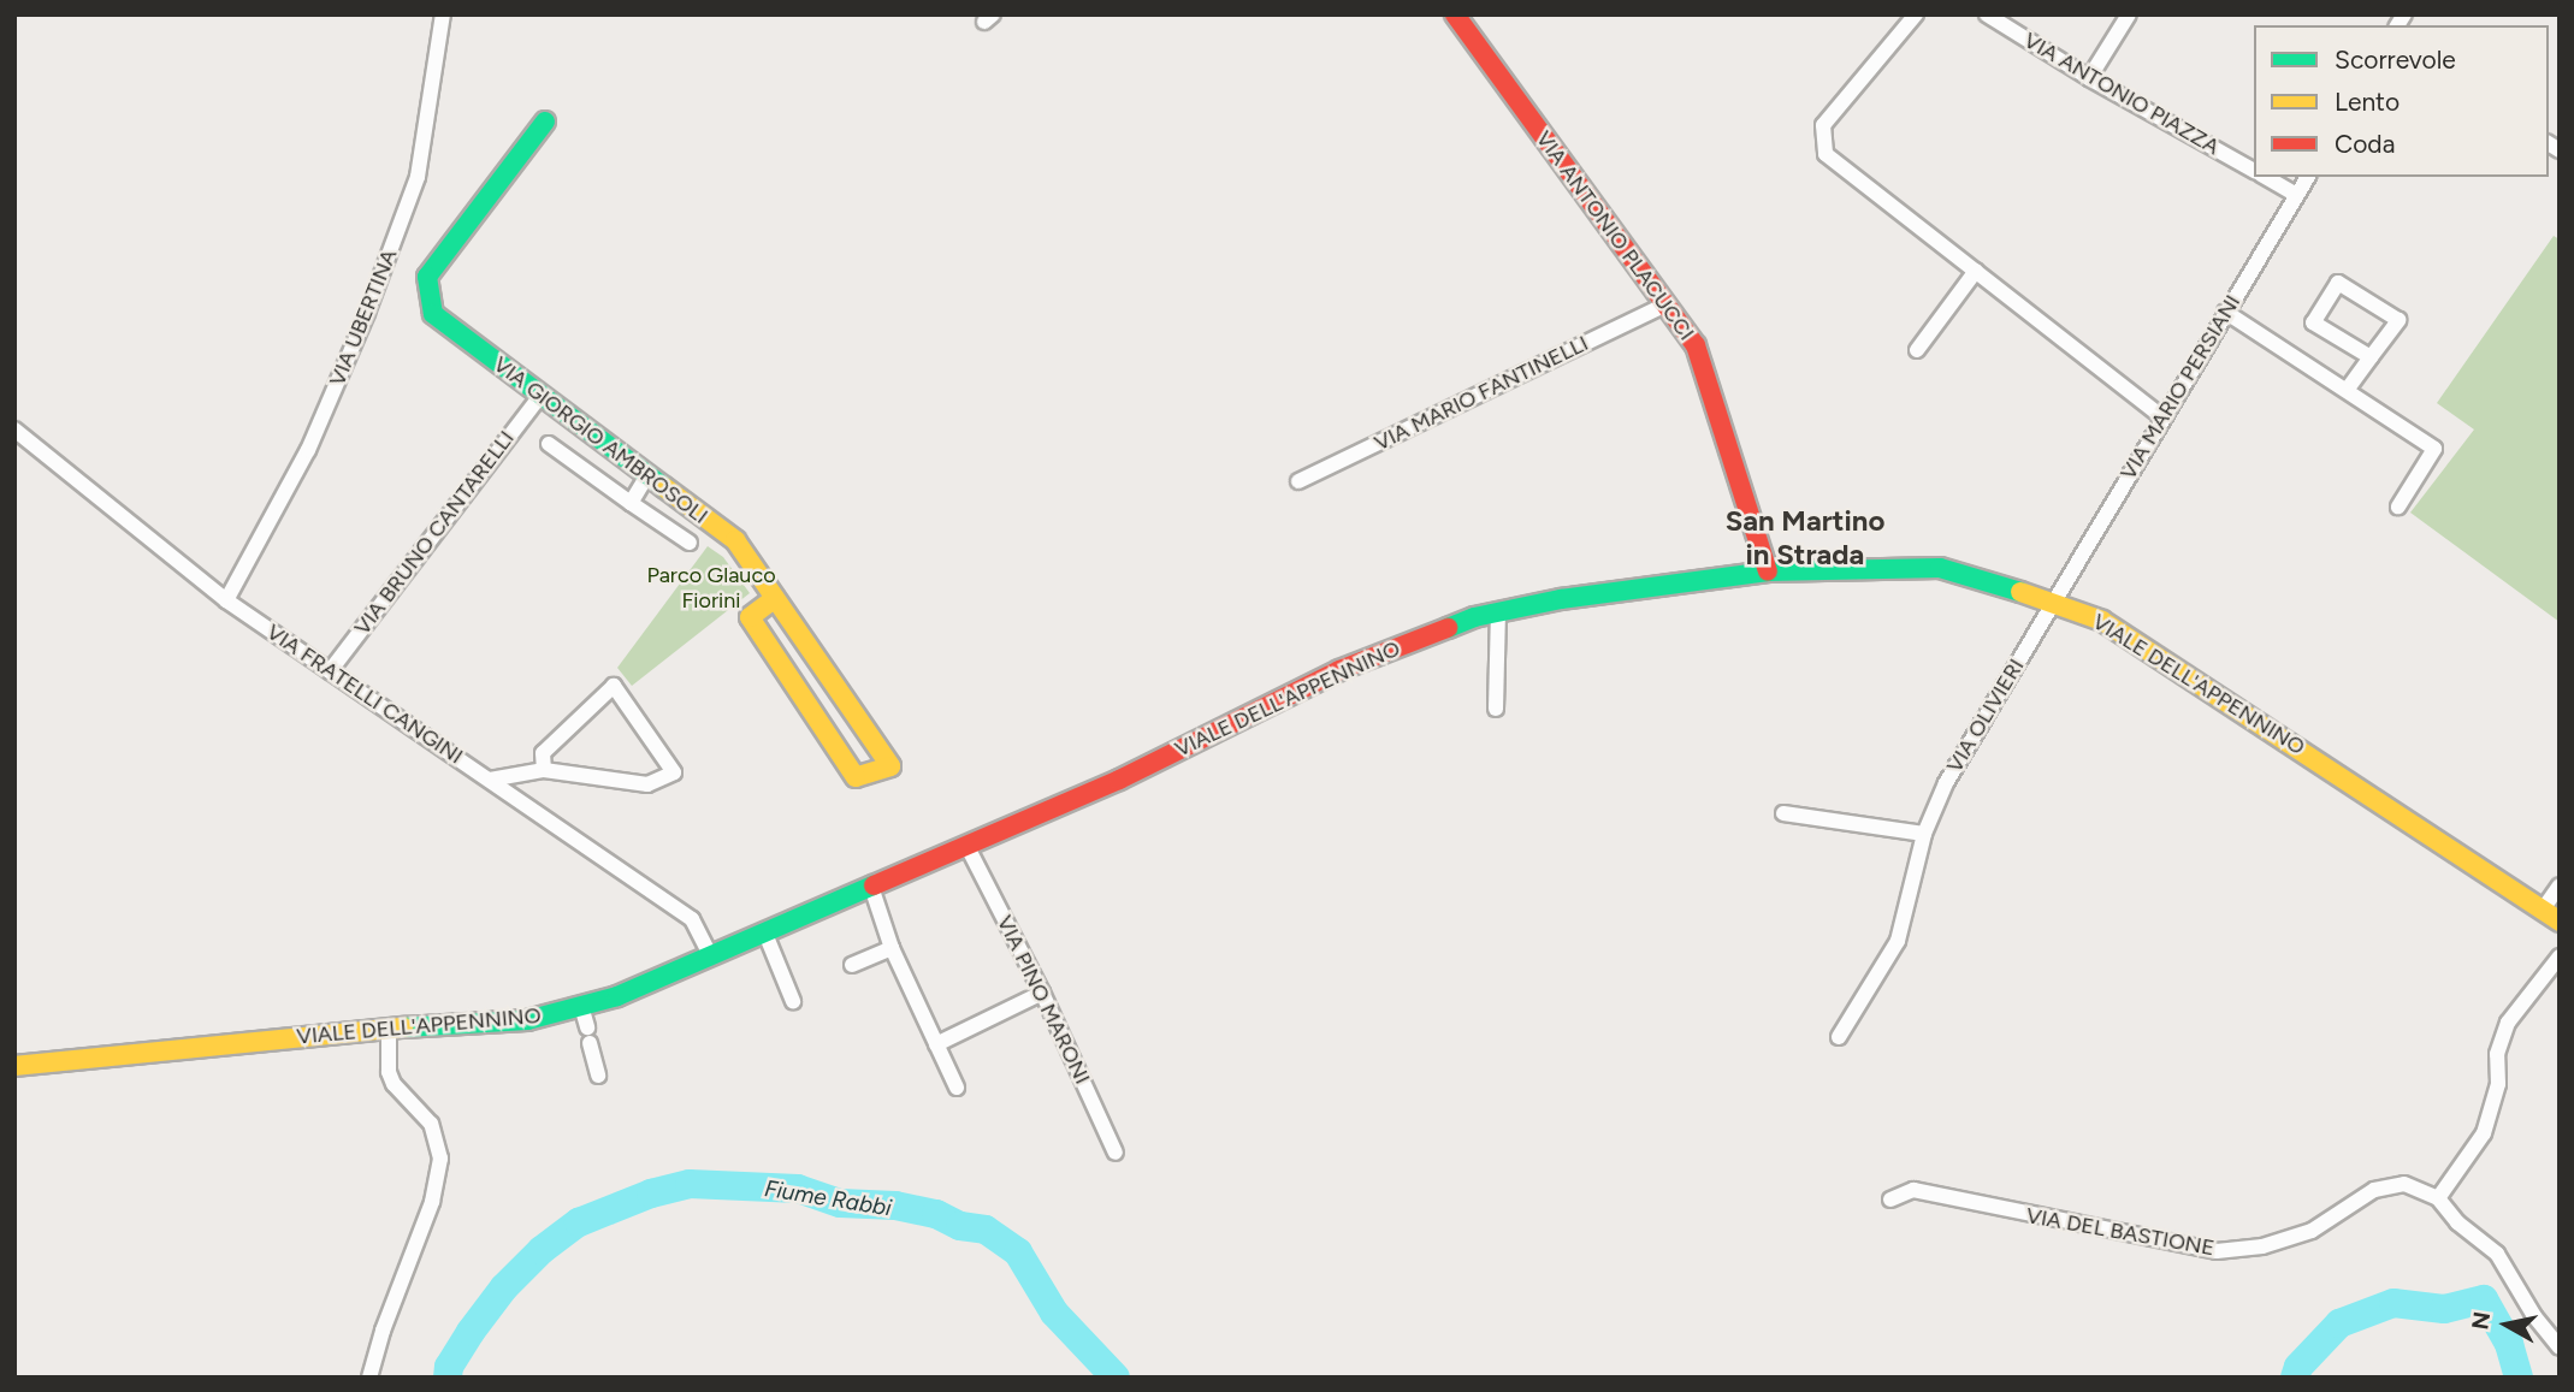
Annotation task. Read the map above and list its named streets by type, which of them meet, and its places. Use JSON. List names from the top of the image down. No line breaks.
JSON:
{"streets":{"main road":["VIA ANTONIO PLACUCCI","VIA GIORGIO AMBROSOLI","VIALE DELL'APPENNINO"],"street":["VIA ANTONIO PIAZZA","VIA UBERTINA","VIA MARIO PERSIANI","VIA MARIO FANTINELLI","VIA BRUNO CANTARELLI","VIA FRATELLI CANGINI","VIA OLIVIERI","VIA PINO MARONI","VIA DEL BASTIONE"]},"crossings":[["VIA ANTONIO PIAZZA","VIA MARIO PERSIANI"],["VIA ANTONIO PLACUCCI","VIA MARIO FANTINELLI"],["VIA ANTONIO PLACUCCI","VIALE DELL'APPENNINO"],["VIA UBERTINA","VIA FRATELLI CANGINI"],["VIA MARIO PERSIANI","VIALE DELL'APPENNINO"],["VIA MARIO PERSIANI","VIA OLIVIERI"],["VIA GIORGIO AMBROSOLI","VIA BRUNO CANTARELLI"],["VIA BRUNO CANTARELLI","VIA FRATELLI CANGINI"],["VIALE DELL'APPENNINO","VIA FRATELLI CANGINI"],["VIALE DELL'APPENNINO","VIA OLIVIERI"],["VIALE DELL'APPENNINO","VIA PINO MARONI"]],"districts":["San Martino in Strada"],"water":["Fiume Rabbi"],"parks":["Parco Glauco Fiorini"],"legend":["Scorrevole","Lento","Coda"],"north":"left"}
